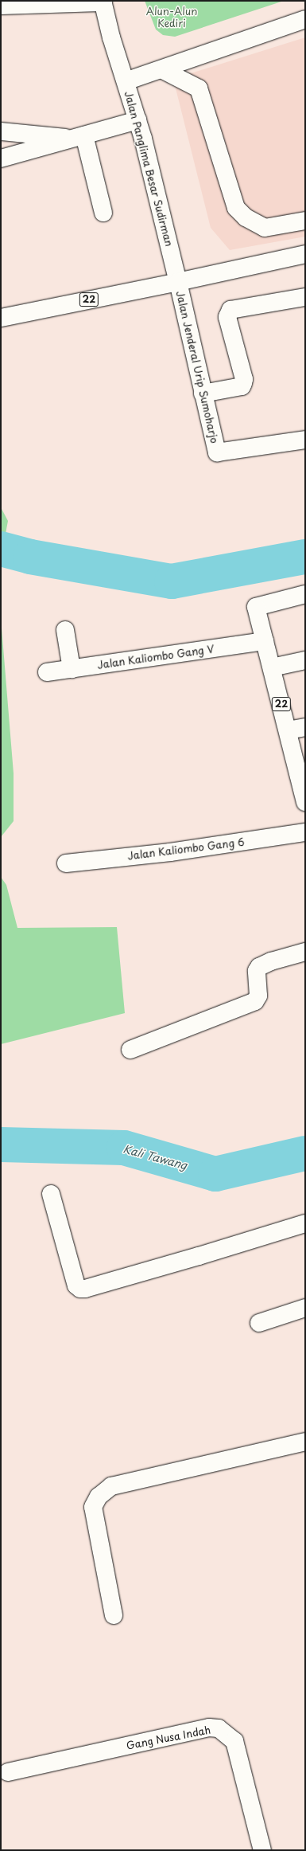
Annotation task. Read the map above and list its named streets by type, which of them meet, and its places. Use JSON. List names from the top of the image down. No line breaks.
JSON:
{"streets":{"main road":["Jalan Panglima Besar Sudirman","22","Jalan Jenderal Urip Sumoharjo","Jalan Kaliombo Gang V","Jalan Kaliombo Gang 6","Gang Nusa Indah"]},"crossings":[["Jalan Panglima Besar Sudirman","22"],["Jalan Panglima Besar Sudirman","Jalan Jenderal Urip Sumoharjo"],["22","Jalan Jenderal Urip Sumoharjo"],["22","Jalan Kaliombo Gang V"]],"water":["Kali Tawang"],"parks":["Alun-Alun Kediri"]}
